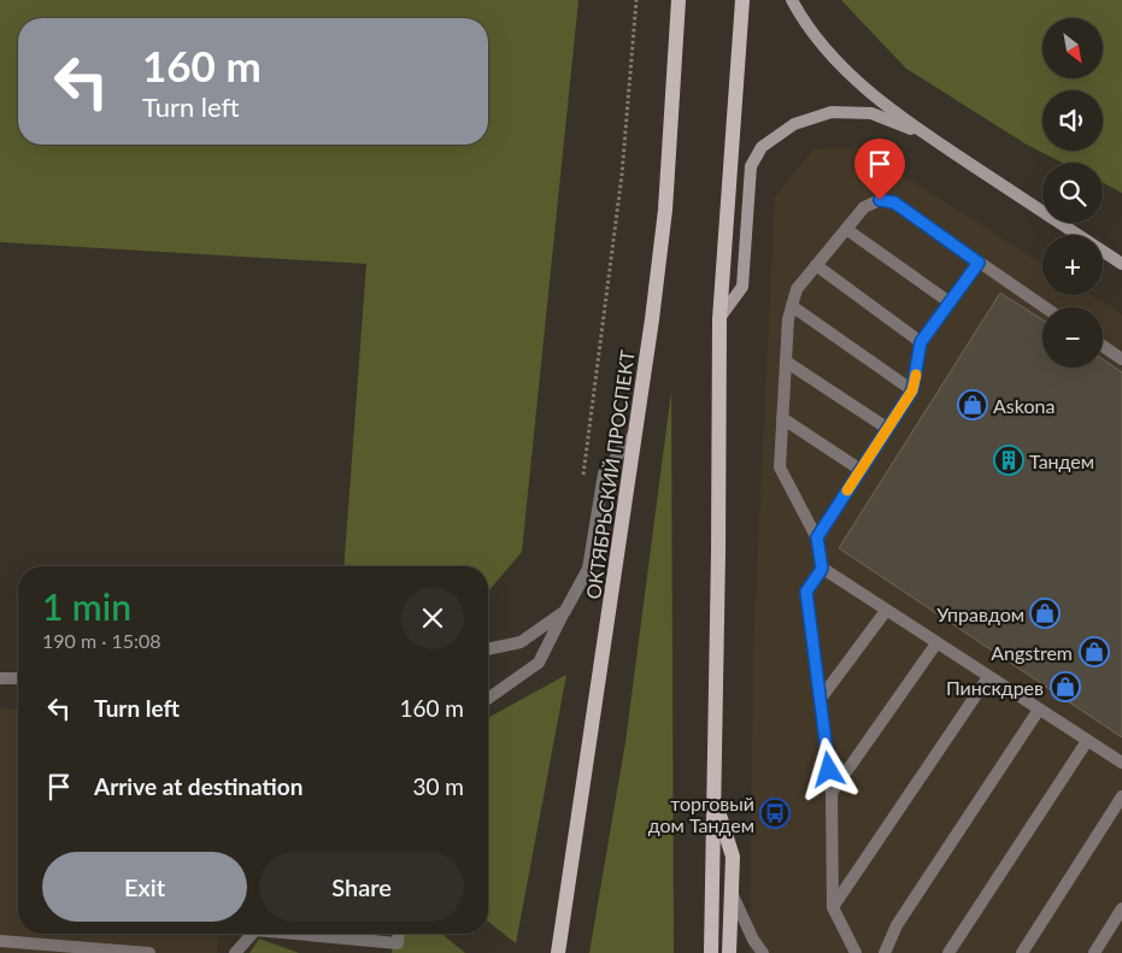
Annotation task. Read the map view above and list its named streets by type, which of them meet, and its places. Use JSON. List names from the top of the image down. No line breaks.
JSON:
{"streets":{"main road":["ОКТЯБРЬСКИЙ ПРОСПЕКТ"]},"places":{"shop":["Askona","Управдом","Angstrem","Пинскдрев"],"building":["Тандем"],"bus stop":["торговый дом Тандем"]},"north":"bottom right","page":{"map_buttons":["+","−"],"turn":["160 m","Turn left"],"heading":["1 min","190 m · 15:08"],"list":[{"name":"Turn left","value":"160 m"},{"name":"Arrive at destination","value":"30 m"}],"buttons":["Exit","Share"]}}
